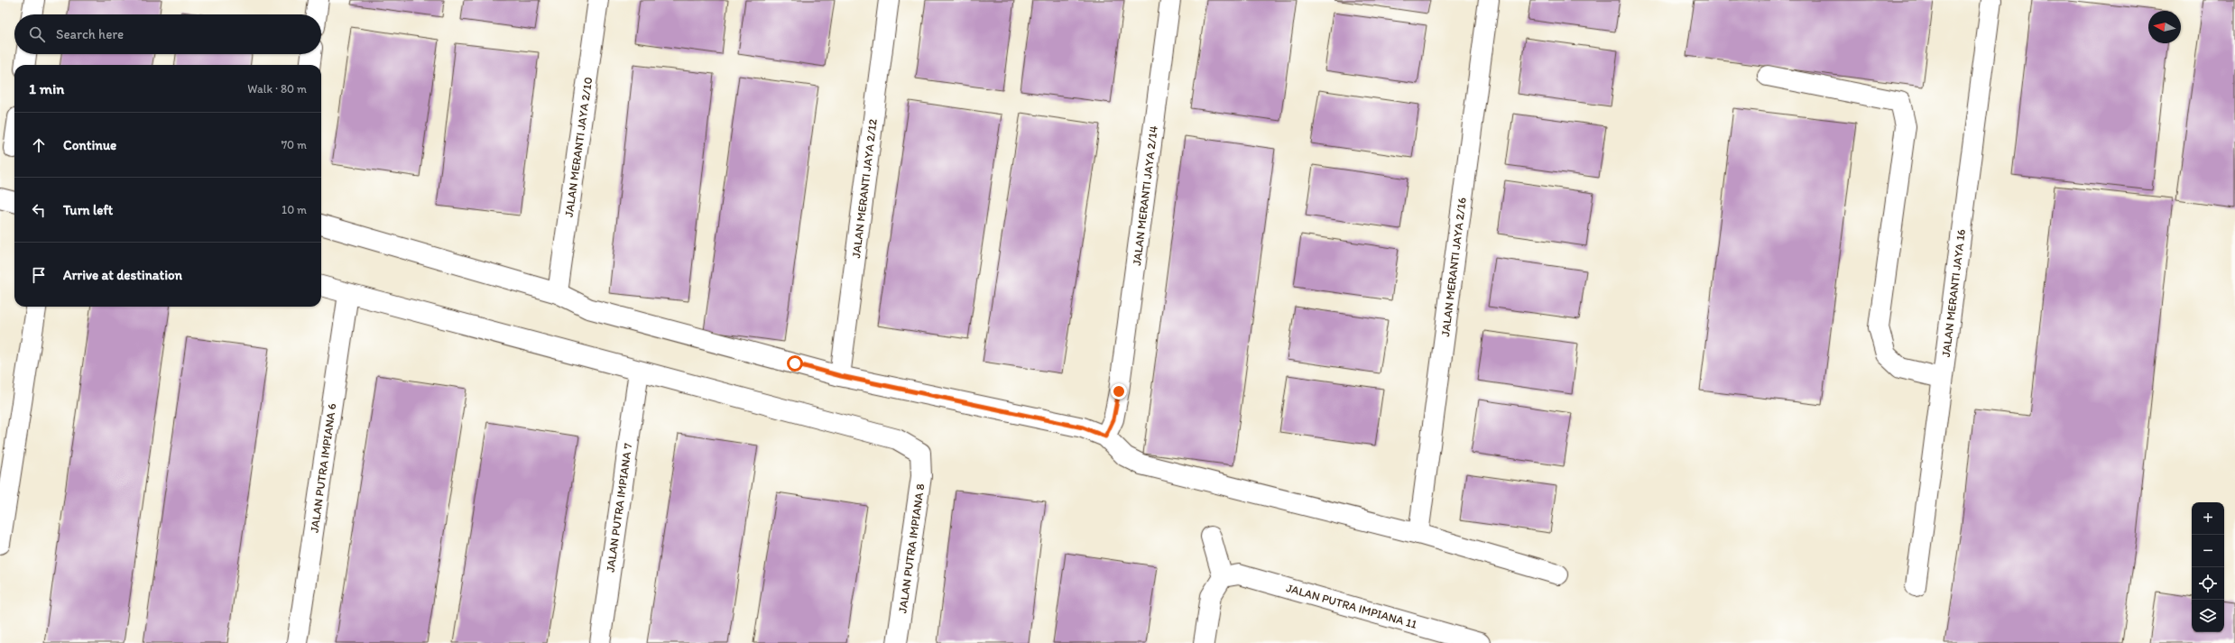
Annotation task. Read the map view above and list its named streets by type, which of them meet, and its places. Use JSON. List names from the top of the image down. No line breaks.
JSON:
{"streets":{"street":["JALAN MERANTI JAYA 2/10","JALAN MERANTI JAYA 2/12","JALAN MERANTI JAYA 2/14","JALAN MERANTI JAYA 2/16","JALAN MERANTI JAYA 16","JALAN PUTRA IMPIANA 6","JALAN PUTRA IMPIANA 7","JALAN PUTRA IMPIANA 8","JALAN PUTRA IMPIANA 11"]},"crossings":[["JALAN PUTRA IMPIANA 7","JALAN PUTRA IMPIANA 8"]],"north":"left","page":{"search":"Search here","heading":["1 min","Walk · 80 m"],"list":[["Continue","70 m"],["Turn left","10 m"],"Arrive at destination"],"map_buttons":["+","−"]}}
